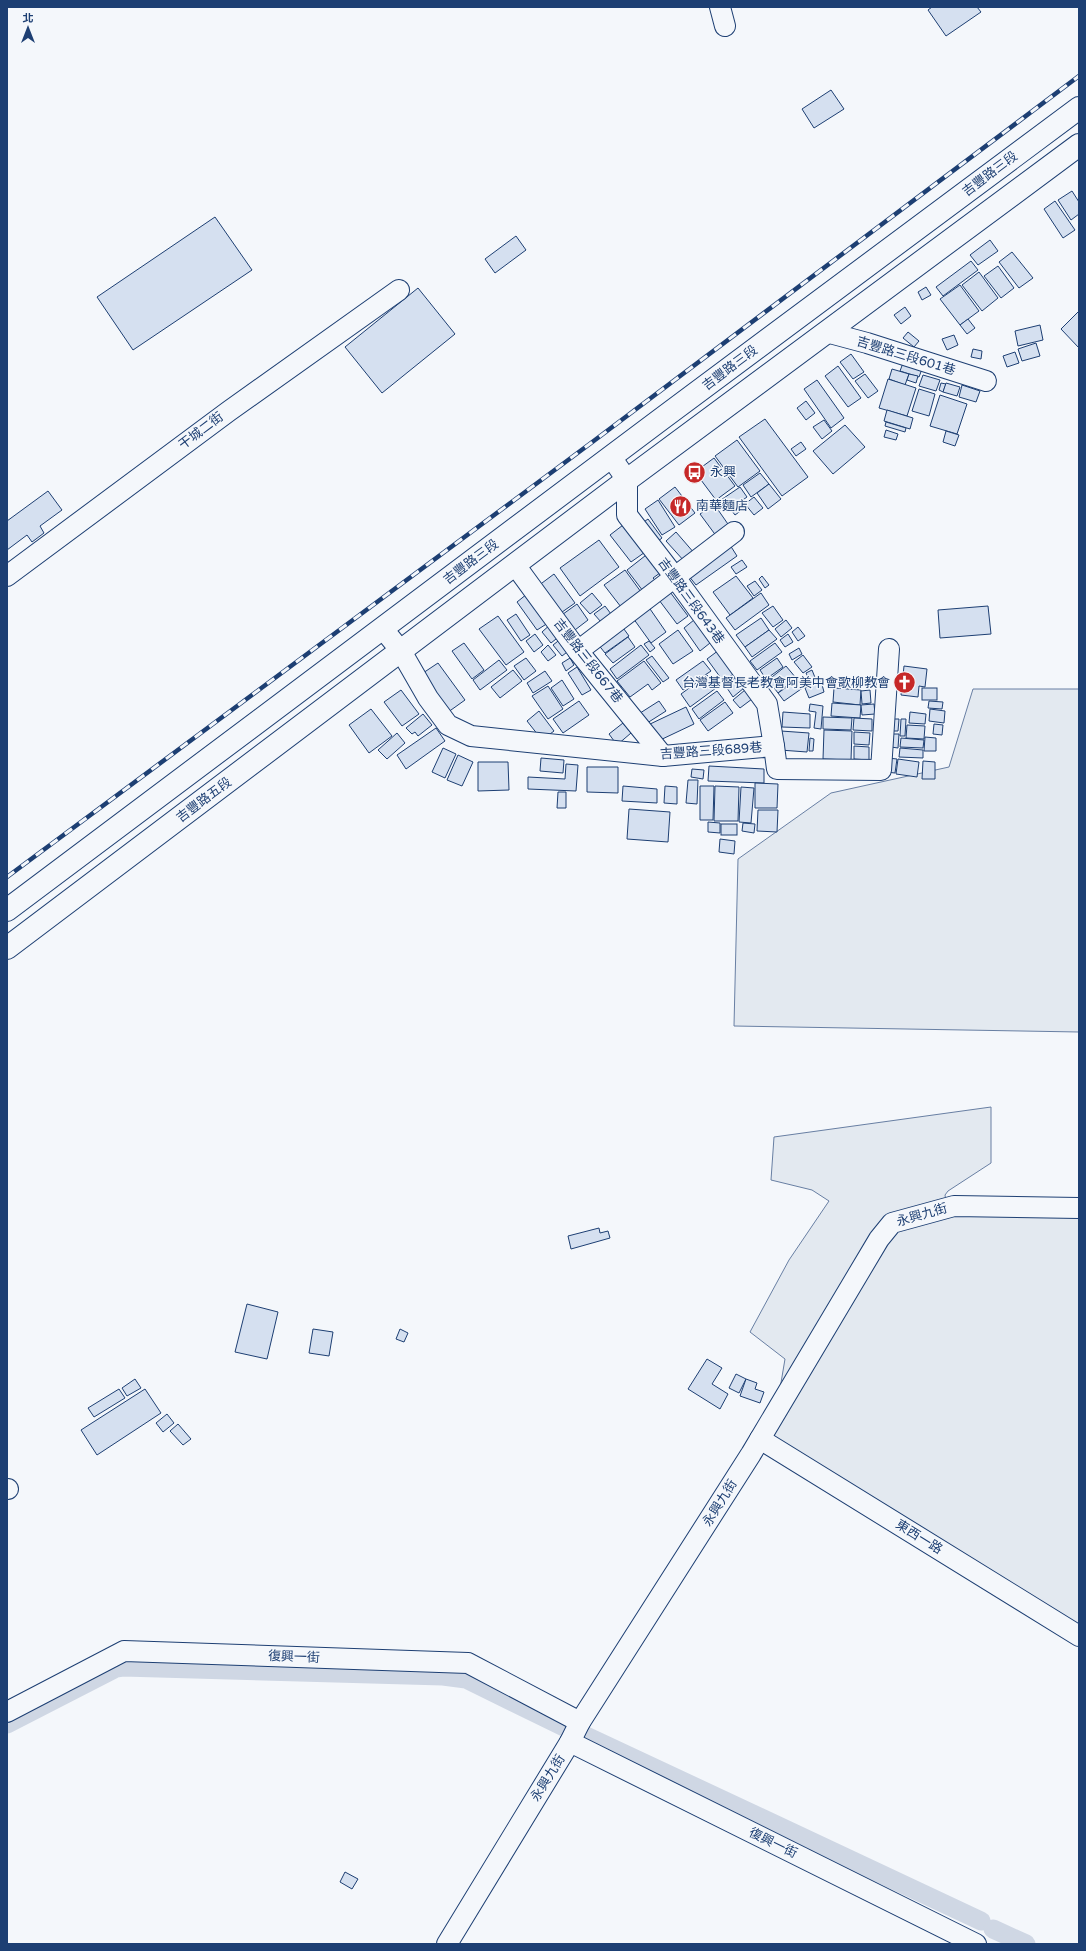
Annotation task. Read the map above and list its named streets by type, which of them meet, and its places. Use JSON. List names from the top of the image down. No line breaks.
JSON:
{"streets":{"main road":["吉豐路三段","吉豐路五段"],"street":["吉豐路三段601巷","干城二街","吉豐路三段643巷","吉豐路三段667巷","吉豐路三段689巷","永興九街","東西一路","復興一街"]},"crossings":[["吉豐路三段","吉豐路三段689巷"],["吉豐路三段643巷","吉豐路三段689巷"],["吉豐路三段667巷","吉豐路三段689巷"],["吉豐路三段689巷","吉豐路五段"],["永興九街","東西一路"],["永興九街","復興一街"]],"places":{"bus stop":["永興"],"restaurant":["南華麵店"],"church":["台灣基督長老教會阿美中會歌柳教會"]},"north":"top"}
